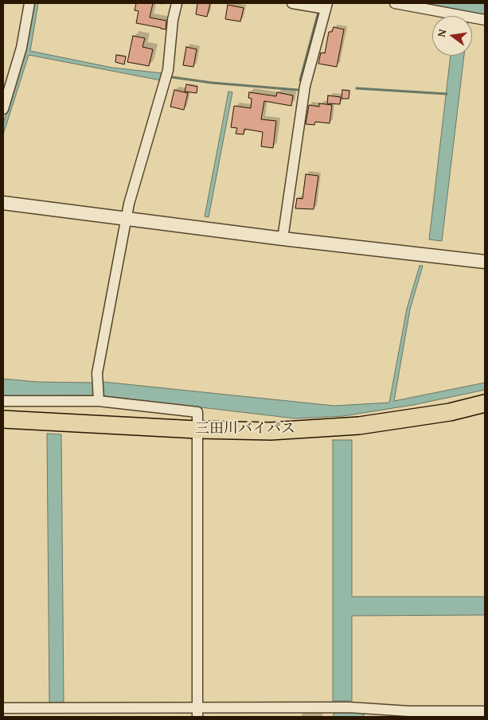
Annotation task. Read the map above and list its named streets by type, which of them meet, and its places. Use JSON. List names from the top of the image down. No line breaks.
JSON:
{"streets":{"highway":["三田川バイパス"]},"north":"left"}
